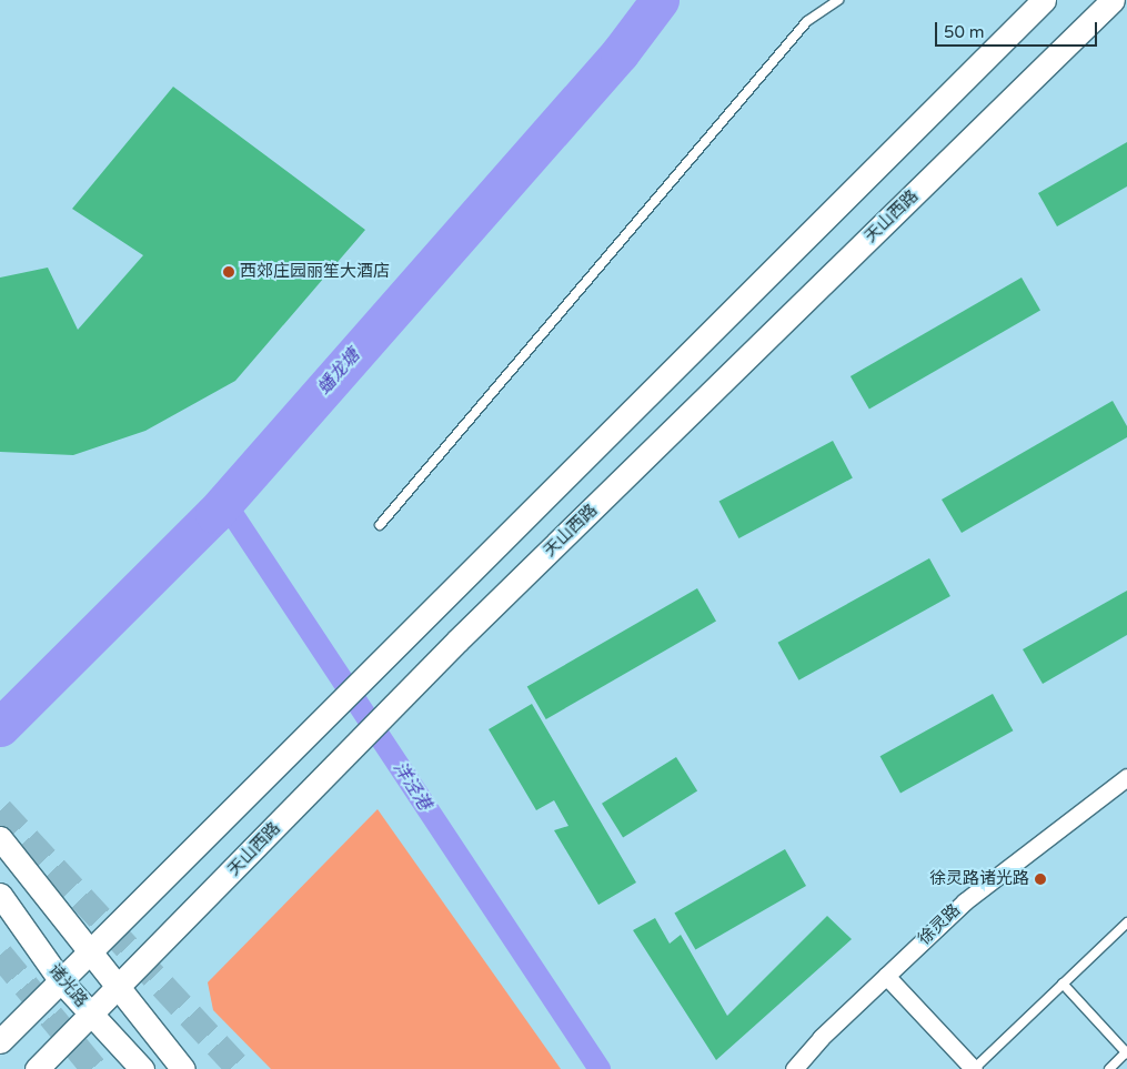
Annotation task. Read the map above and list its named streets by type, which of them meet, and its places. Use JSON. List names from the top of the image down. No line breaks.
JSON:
{"streets":{"main road":["天山西路","诸光路"],"street":["徐灵路"]},"crossings":[["天山西路","诸光路"]],"water":["蟠龙塘","洋泾港"],"places":["西郊庄园丽笙大酒店","徐灵路诸光路"],"scale_bar":"50 m"}
